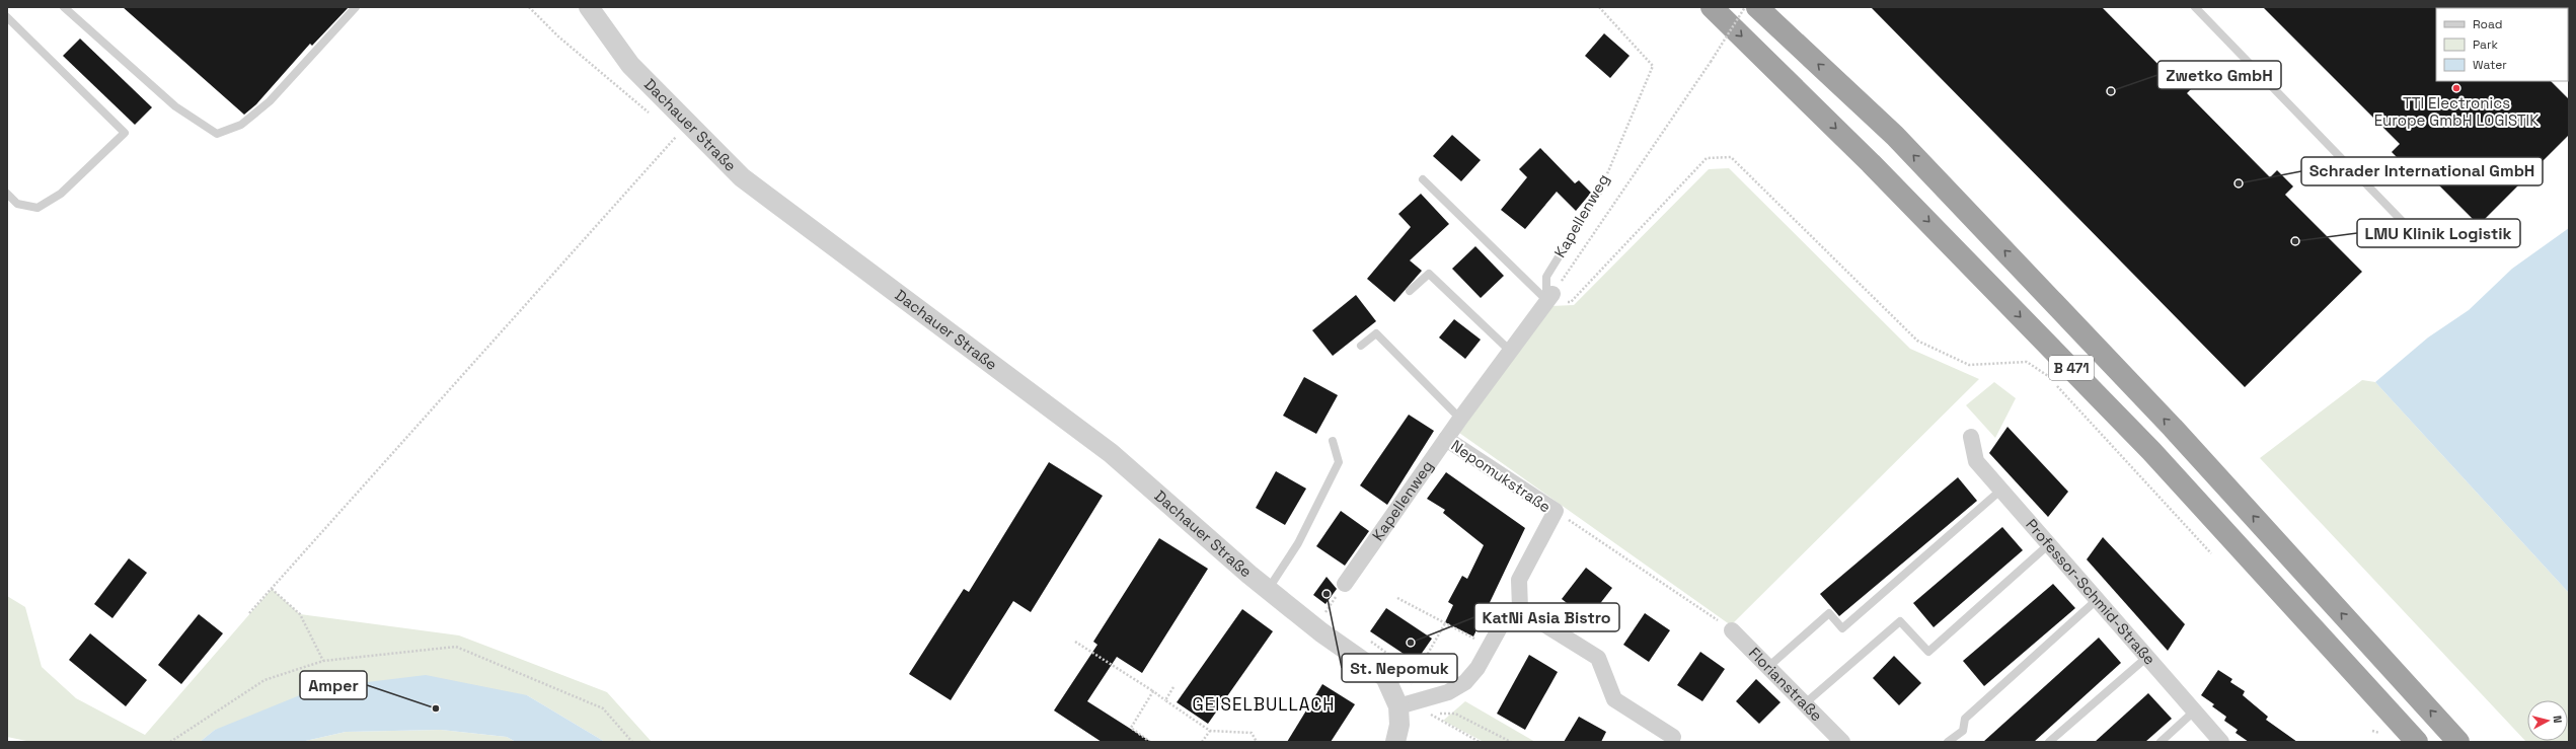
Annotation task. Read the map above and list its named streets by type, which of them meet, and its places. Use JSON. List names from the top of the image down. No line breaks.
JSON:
{"streets":{"highway":["B 471"],"street":["Dachauer Straße","Kapellenweg","Nepomukstraße","Professor-Schmid-Straße","Florianstraße"]},"crossings":[["Kapellenweg","Nepomukstraße"]],"districts":["GEISELBULLACH"],"places":["TTI Electronics Europe GmbH LOGISTIK","Zwetko GmbH","Schrader International GmbH","LMU Klinik Logistik","St. Nepomuk","KatNi Asia Bistro","Amper"],"legend":["Road","Park","Water"],"north":"right"}
